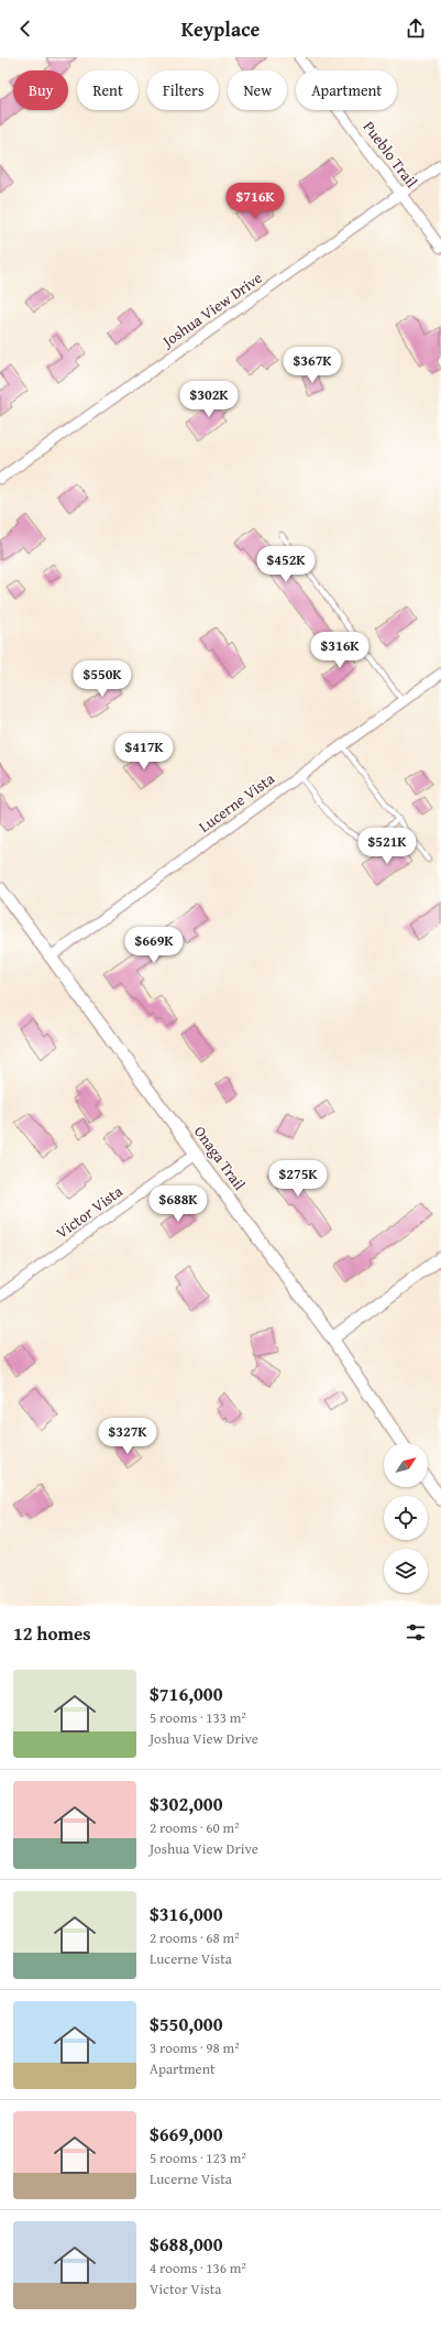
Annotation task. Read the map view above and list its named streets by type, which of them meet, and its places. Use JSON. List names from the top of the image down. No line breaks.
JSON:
{"streets":{"street":["Pueblo Trail","Joshua View Drive","Lucerne Vista","Onaga Trail","Victor Vista"]},"crossings":[["Pueblo Trail","Joshua View Drive"],["Lucerne Vista","Onaga Trail"],["Onaga Trail","Victor Vista"]],"north":"top right","page":{"header":"Keyplace","chip":["Buy","Rent","Filters","New","Apartment"],"price":["$716K","$367K","$302K","$452K","$316K","$550K","$417K","$521K","$669K","$275K","$688K","$327K"],"heading":"12 homes","list":[{"name":"$716,000","note":"5 rooms · 133 m² · Joshua View Drive"},{"name":"$302,000","note":"2 rooms · 60 m² · Joshua View Drive"},{"name":"$316,000","note":"2 rooms · 68 m² · Lucerne Vista"},{"name":"$550,000","note":"3 rooms · 98 m² · Apartment"},{"name":"$669,000","note":"5 rooms · 123 m² · Lucerne Vista"},{"name":"$688,000","note":"4 rooms · 136 m² · Victor Vista"}]}}
